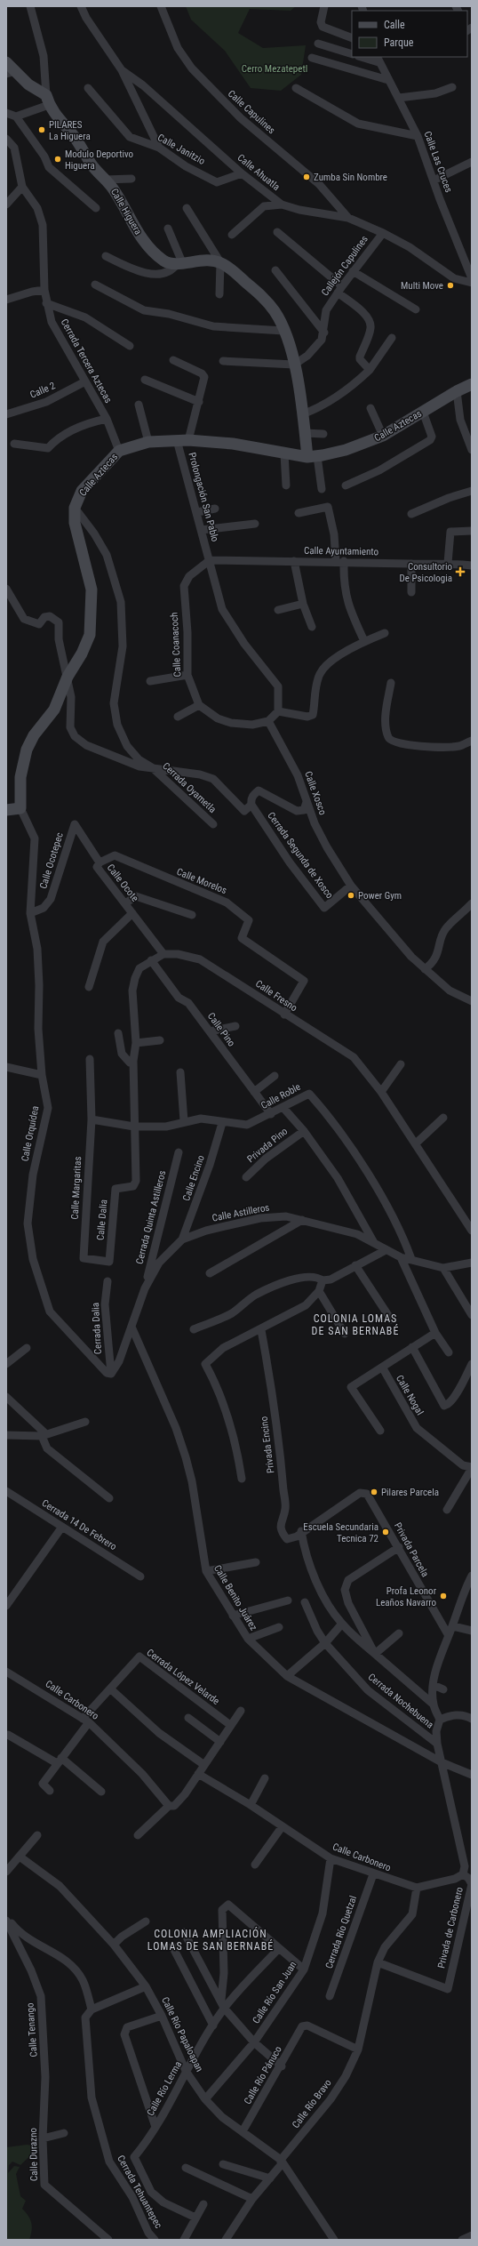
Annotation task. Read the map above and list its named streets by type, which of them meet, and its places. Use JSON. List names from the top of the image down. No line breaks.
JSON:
{"streets":{"street":["Calle Capulines","Calle Janitzio","Calle Las Cruces","Calle Ahuatla","Calle Higuera","Callejón Capulines","Cerrada Tercera Aztecas","Calle 2","Calle Aztecas","Prolongación San Pablo","Calle Ayuntamiento","Calle Coanacoch","Cerrada Oyametla","Calle Xosco","Cerrada Segunda de Xosco","Calle Ocotepec","Calle Morelos","Calle Ocote","Calle Fresno","Calle Pino","Calle Roble","Calle Orquídea","Privada Pino","Calle Encino","Calle Margaritas","Calle Astilleros","Cerrada Quinta Astilleros","Calle Dalia","Cerrada Dalia","Calle Nogal","Privada Encino","Cerrada 14 De Febrero","Privada Parcela","Calle Benito Juárez","Cerrada López Velarde","Calle Carbonero","Cerrada Nochebuena","Privada de Carbonero","Cerrada Río Quetzal","Calle Río San Juan","Calle Tenango","Calle Río Papaloapan","Calle Río Pánuco","Calle Río Lerma","Calle Río Bravo","Calle Durazno","Cerrada Tehuantepec"]},"crossings":[["Calle Capulines","Calle Ahuatla"],["Calle Janitzio","Calle Ahuatla"],["Calle Ahuatla","Callejón Capulines"],["Cerrada Tercera Aztecas","Calle 2"],["Cerrada Tercera Aztecas","Calle Aztecas"],["Calle Aztecas","Prolongación San Pablo"],["Calle Aztecas","Cerrada Oyametla"],["Calle Aztecas","Calle Orquídea"],["Prolongación San Pablo","Calle Ayuntamiento"],["Prolongación San Pablo","Calle Coanacoch"],["Calle Ayuntamiento","Calle Coanacoch"],["Calle Xosco","Cerrada Segunda de Xosco"],["Calle Ocotepec","Calle Ocote"],["Calle Ocotepec","Calle Orquídea"],["Calle Morelos","Calle Ocote"],["Calle Morelos","Calle Fresno"],["Calle Ocote","Calle Fresno"],["Calle Fresno","Calle Pino"],["Calle Fresno","Calle Roble"],["Calle Fresno","Calle Dalia"],["Calle Pino","Calle Roble"],["Calle Roble","Calle Encino"],["Calle Roble","Calle Margaritas"],["Calle Roble","Calle Astilleros"],["Calle Roble","Calle Dalia"],["Calle Orquídea","Calle Astilleros"],["Calle Orquídea","Cerrada Dalia"],["Calle Encino","Calle Astilleros"],["Calle Margaritas","Calle Dalia"],["Calle Astilleros","Cerrada Quinta Astilleros"],["Calle Astilleros","Cerrada Dalia"],["Calle Astilleros","Calle Benito Juárez"],["Privada Encino","Privada Parcela"],["Cerrada López Velarde","Calle Carbonero"],["Calle Carbonero","Cerrada Río Quetzal"],["Calle Carbonero","Calle Río San Juan"],["Calle Carbonero","Calle Río Bravo"],["Privada de Carbonero","Calle Río Bravo"],["Calle Río San Juan","Calle Río Papaloapan"],["Calle Tenango","Calle Durazno"],["Calle Río Papaloapan","Calle Río Pánuco"],["Calle Río Papaloapan","Calle Río Lerma"],["Calle Río Papaloapan","Calle Río Bravo"],["Calle Río Pánuco","Calle Río Bravo"]],"districts":["COLONIA LOMAS DE SAN BERNABÉ","COLONIA AMPLIACIÓN LOMAS DE SAN BERNABÉ"],"parks":["Cerro Mezatepetl"],"places":{"other":["PILARES La Higuera","Modulo Deportivo Higuera","Zumba Sin Nombre","Multi Move","Power Gym","Pilares Parcela","Escuela Secundaria Tecnica 72","Profa Leonor Leaños Navarro"],"health":["Consultorio De Psicologia"]},"legend":["Calle","Parque"]}
